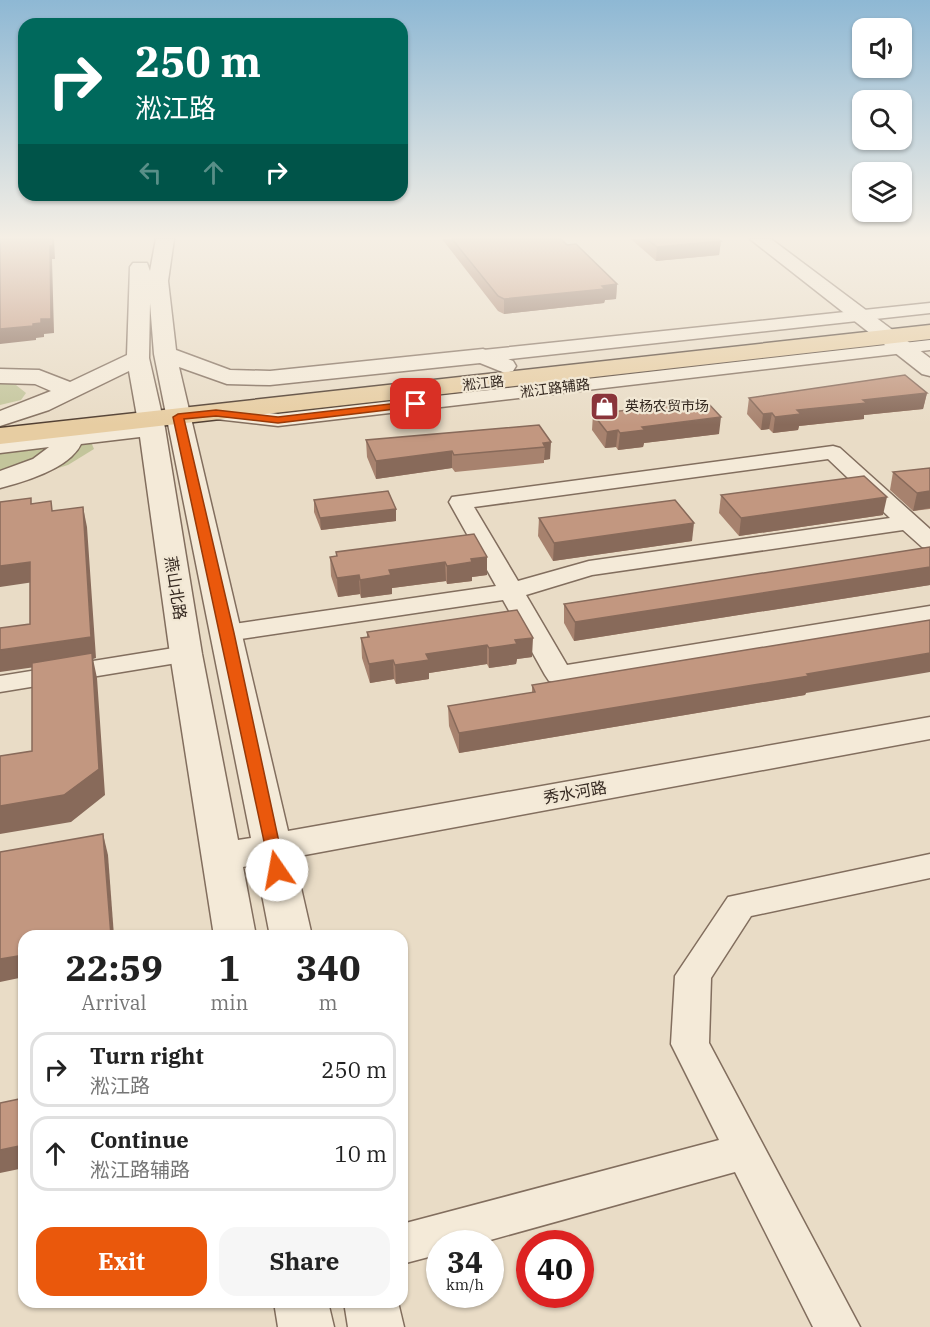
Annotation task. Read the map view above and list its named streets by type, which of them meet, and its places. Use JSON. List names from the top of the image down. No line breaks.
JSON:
{"streets":{"main road":["淞江路"],"street":["燕山北路","秀水河路"]},"crossings":[["淞江路","燕山北路"],["燕山北路","秀水河路"]],"places":{"shop":["英杨农贸市场"]},"page":{"turn":["250 m","淞江路"],"eta":["22:59","Arrival","1","min","340","m"],"list":[{"name":"Turn right","note":"淞江路","value":"250 m"},{"name":"Continue","note":"淞江路辅路","value":"10 m"}],"buttons":["Exit","Share"],"speed":"34 km/h","limit":"40"}}
